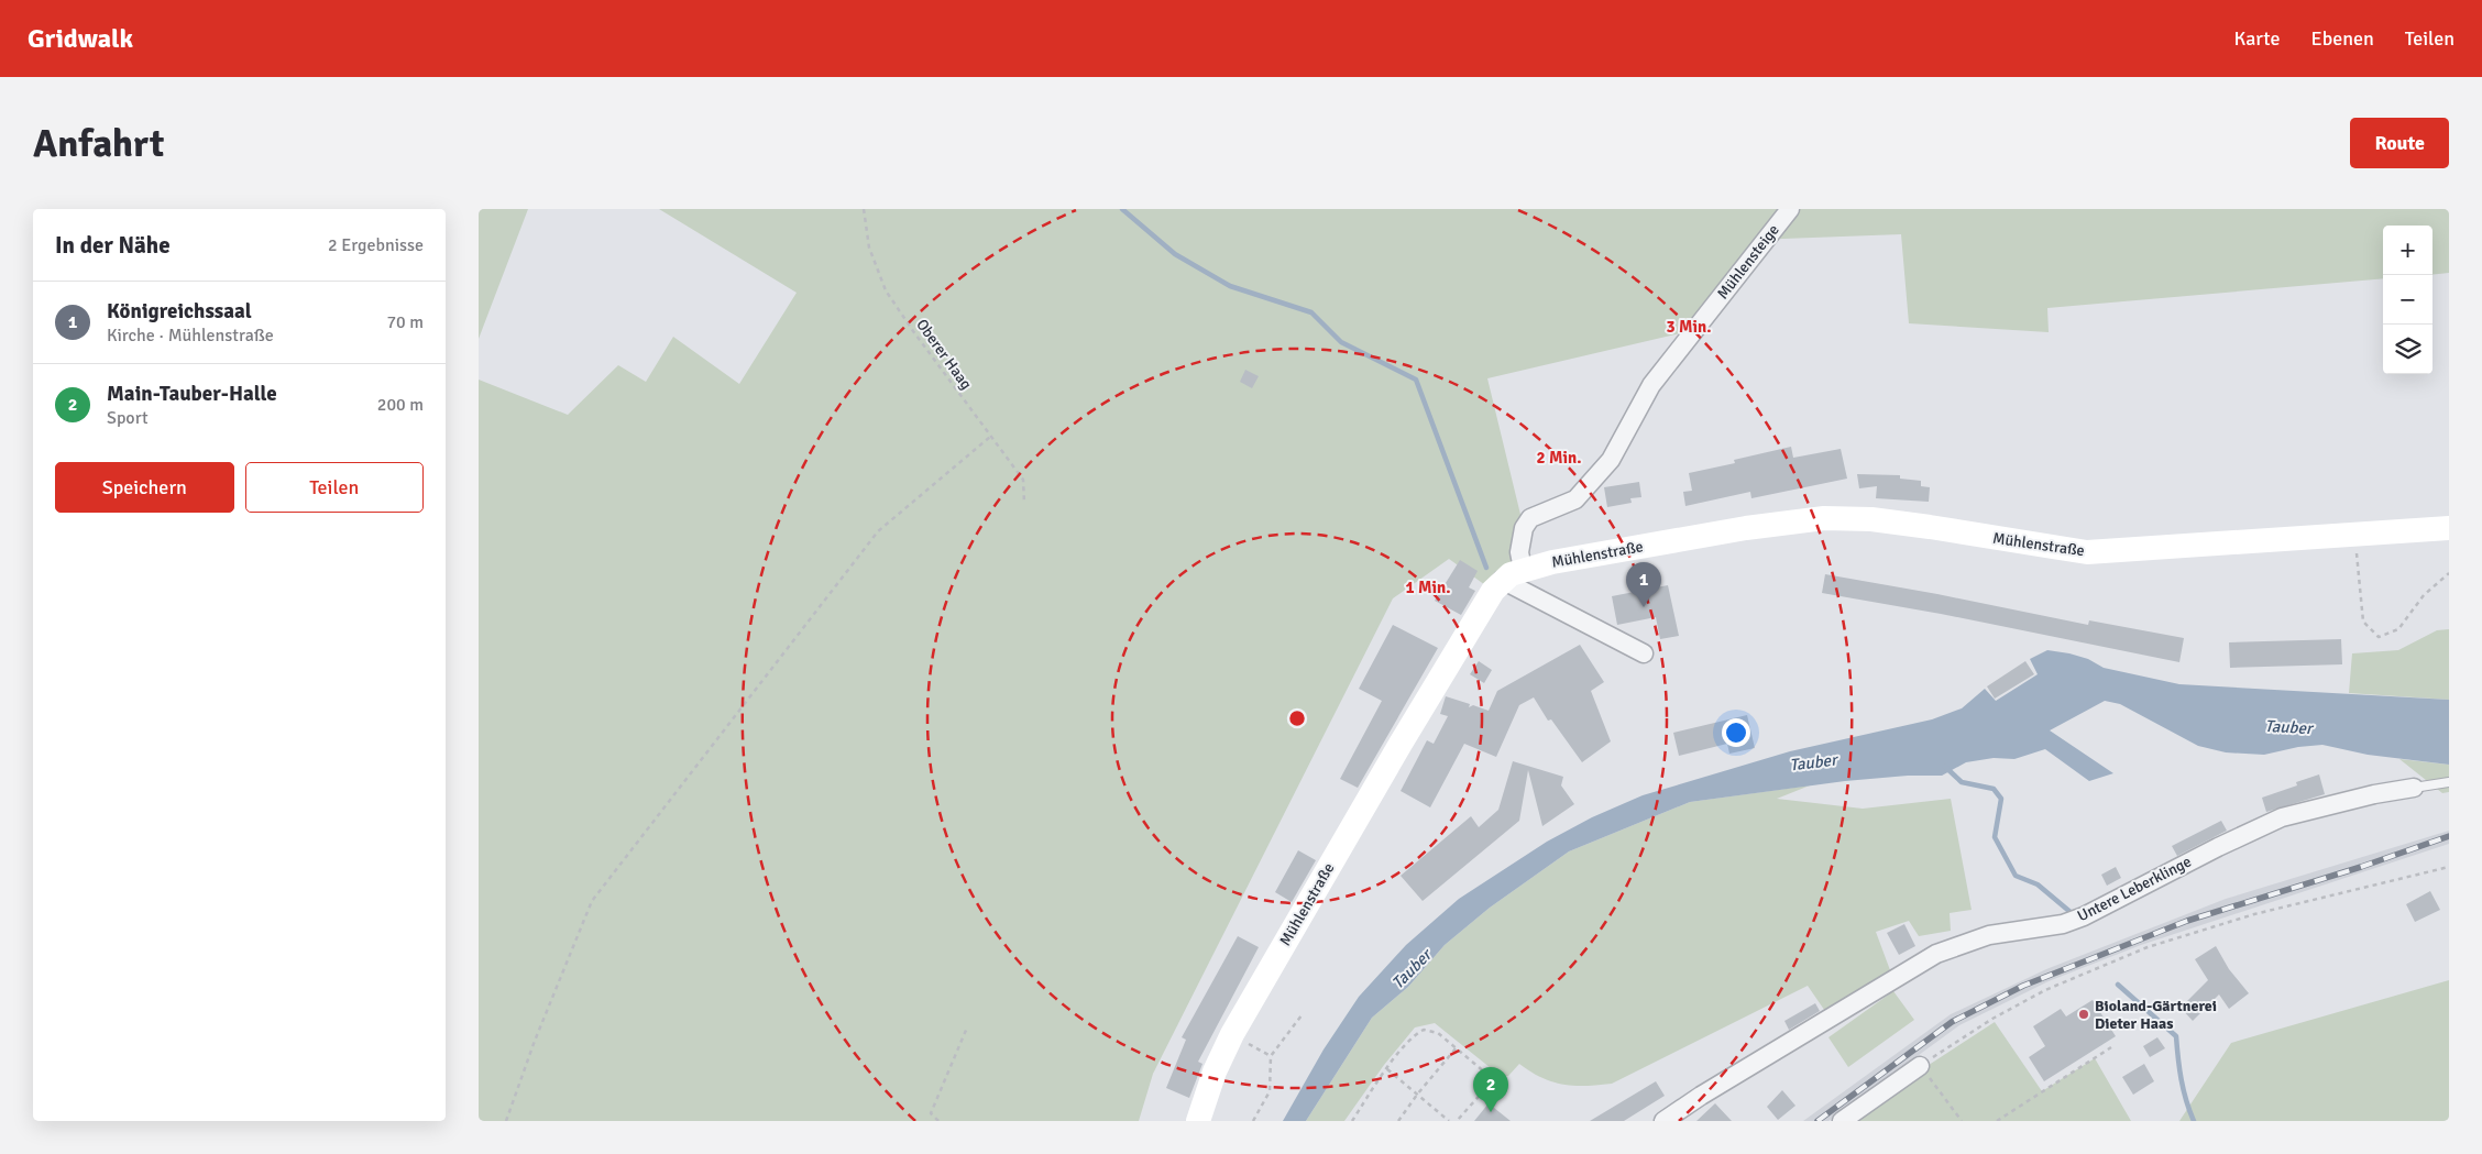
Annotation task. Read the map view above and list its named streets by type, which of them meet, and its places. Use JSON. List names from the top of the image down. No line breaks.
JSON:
{"streets":{"main road":["Mühlenstraße"],"street":["Mühlensteige","Untere Leberklinge"],"path":["Oberer Haag"]},"crossings":[["Mühlensteige","Mühlenstraße"]],"water":["Tauber"],"places":["Bioland-Gärtnerei Dieter Haas"],"page":{"header":"Gridwalk","nav":["Karte","Ebenen","Teilen"],"buttons":["Route",["Speichern","Teilen"]],"title":"Anfahrt","heading":["In der Nähe","2 Ergebnisse"],"map_buttons":["+","−"],"list":[{"mark":"1","name":"Königreichssaal","note":"Kirche · Mühlenstraße","value":"70 m"},{"mark":"2","name":"Main-Tauber-Halle","note":"Sport","value":"200 m"}],"pins":["1","2"]},"rings":["3 Min.","2 Min.","1 Min."]}
